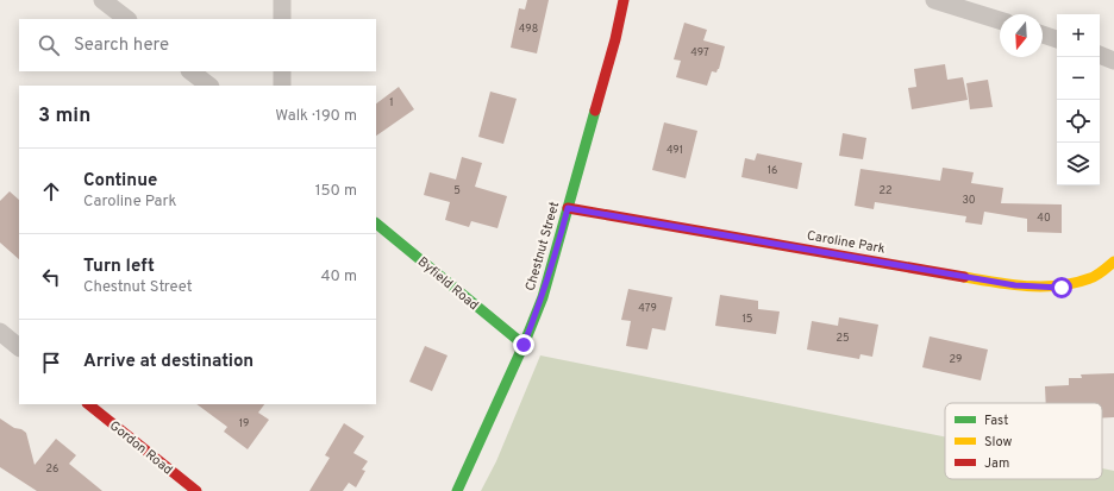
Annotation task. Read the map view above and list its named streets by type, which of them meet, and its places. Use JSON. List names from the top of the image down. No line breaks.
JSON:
{"streets":{"street":["Caroline Park","Chestnut Street","Byfield Road","Gordon Road"]},"crossings":[["Caroline Park","Chestnut Street"],["Chestnut Street","Byfield Road"]],"house_numbers":["498","497","1","491","16","5","22","30","40","479","15","25","29","19","26"],"legend":["Fast","Slow","Jam"],"north":"bottom","page":{"map_buttons":["+","−"],"search":"Search here","heading":["3 min","Walk · 190 m"],"list":[["Continue","Caroline Park","150 m"],["Turn left","Chestnut Street","40 m"],"Arrive at destination"]}}
